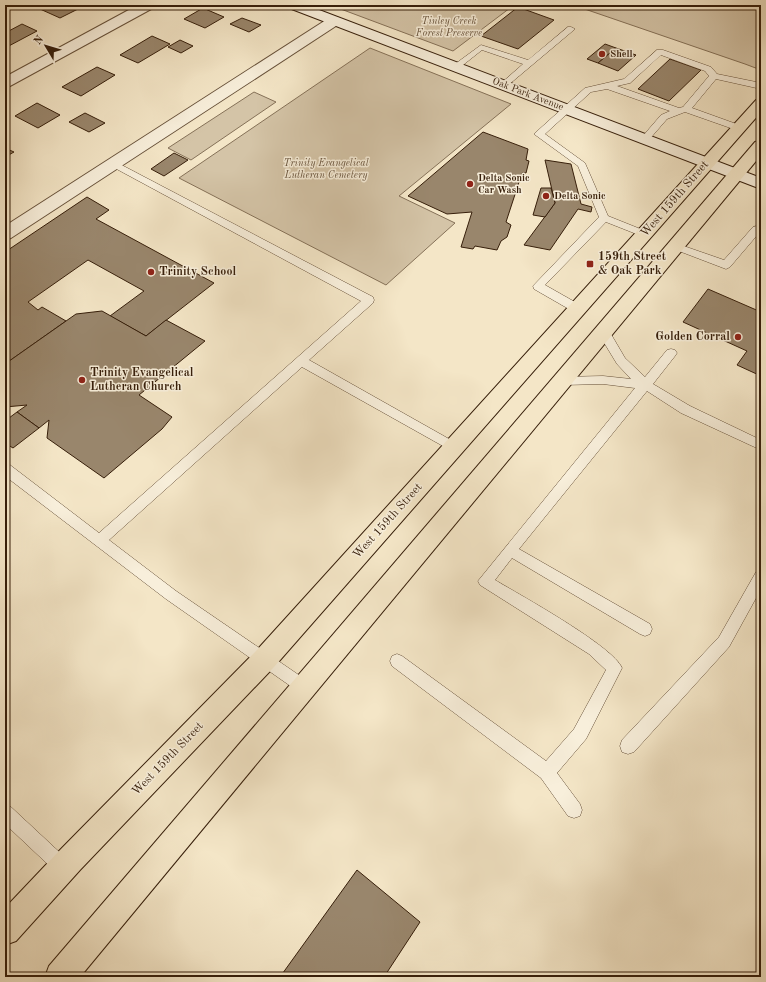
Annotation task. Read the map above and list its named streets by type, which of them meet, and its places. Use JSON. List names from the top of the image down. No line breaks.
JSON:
{"streets":{"main road":["West 159th Street"],"street":["Oak Park Avenue"]},"crossings":[["Oak Park Avenue","West 159th Street"]],"parks":["Tinley Creek Forest Preserve","Trinity Evangelical Lutheran Cemetery"],"places":{"other":["Shell","Delta Sonic Car Wash","Delta Sonic","Trinity School","Golden Corral","Trinity Evangelical Lutheran Church"],"transit":["159th Street & Oak Park"]},"north":"top left"}
